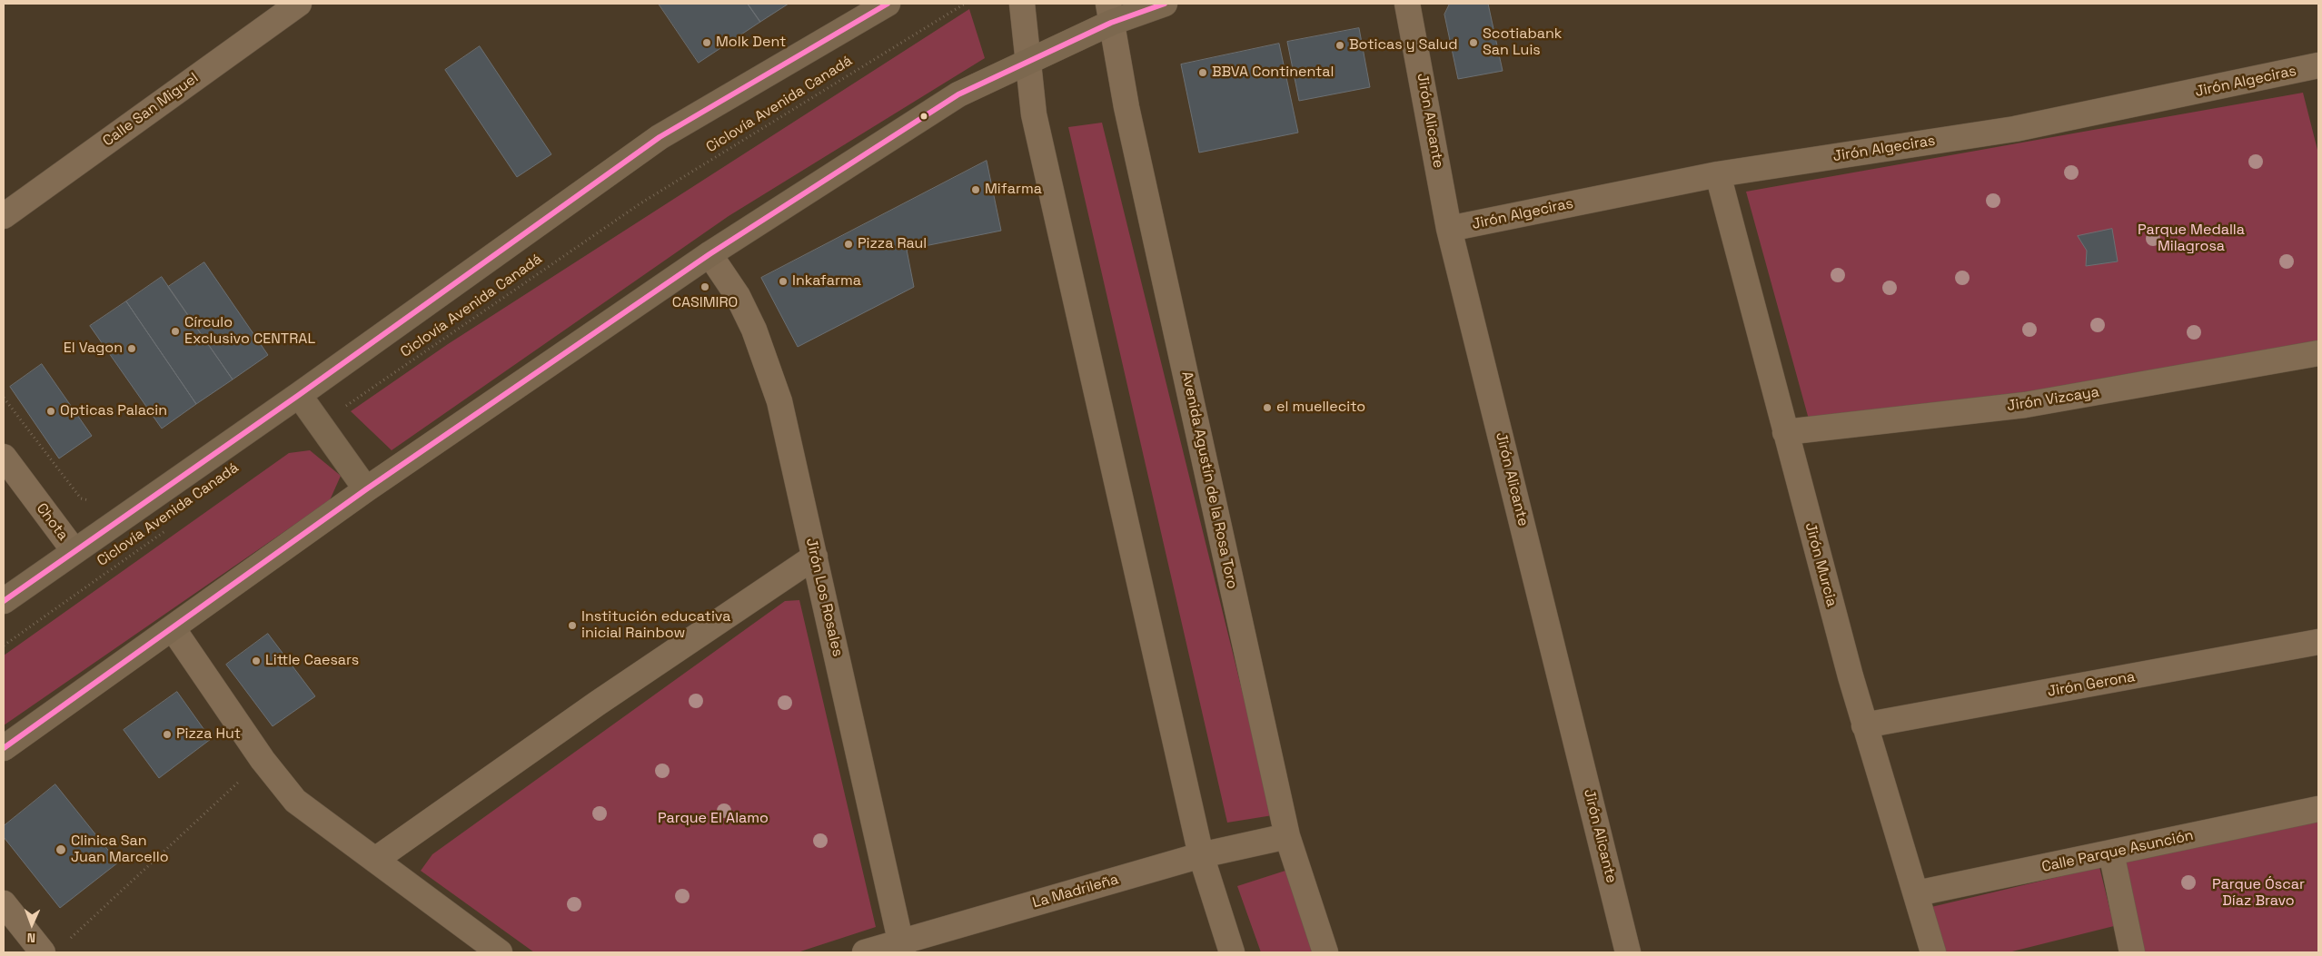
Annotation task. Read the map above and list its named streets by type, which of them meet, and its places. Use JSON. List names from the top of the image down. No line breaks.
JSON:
{"streets":{"street":["Jirón Algeciras","Calle San Miguel","Jirón Alicante","Jirón Vizcaya","Avenida Agustín de la Rosa Toro","Chota","Jirón Murcia","Jirón Los Rosales","Jirón Gerona","Calle Parque Asunción","La Madrileña"],"path":["Ciclovía Avenida Canadá"]},"crossings":[["Jirón Algeciras","Jirón Alicante"],["Jirón Algeciras","Jirón Murcia"],["Jirón Vizcaya","Jirón Murcia"],["Avenida Agustín de la Rosa Toro","La Madrileña"],["Jirón Murcia","Jirón Gerona"],["Jirón Murcia","Calle Parque Asunción"],["Jirón Los Rosales","La Madrileña"]],"parks":["Parque Medalla Milagrosa","Parque El Alamo","Parque Óscar Díaz Bravo"],"places":["Molk Dent","Scotiabank San Luis","Boticas y Salud","BBVA Continental","Mifarma","Pizza Raul","Inkafarma","CASIMIRO","Círculo Exclusivo CENTRAL","El Vagon","el muellecito","Opticas Palacin","Institución educativa inicial Rainbow","Little Caesars","Pizza Hut","Clinica San Juan Marcello"],"north":"bottom"}
